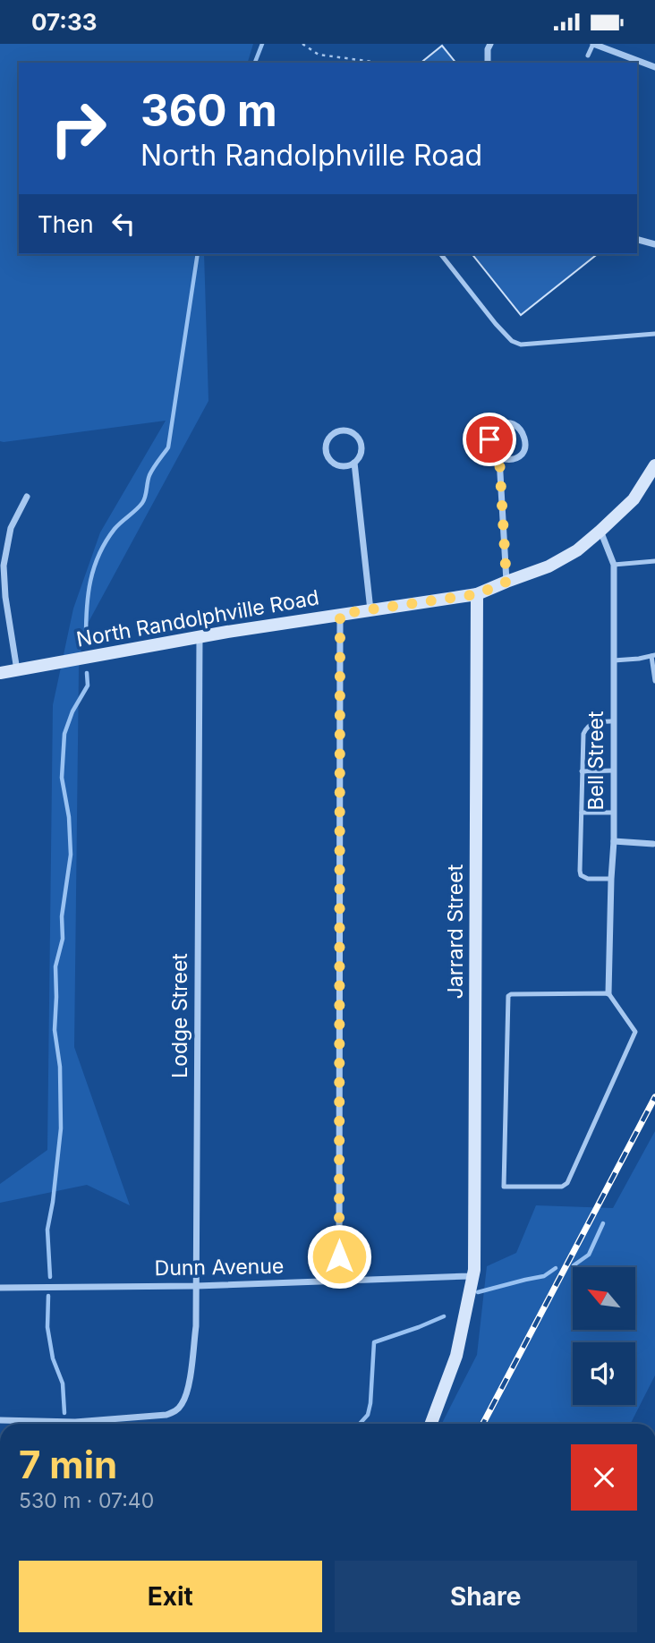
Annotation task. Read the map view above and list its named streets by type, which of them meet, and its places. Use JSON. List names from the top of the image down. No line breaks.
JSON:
{"streets":{"street":["North Randolphville Road","Bell Street","Jarrard Street","Lodge Street","Dunn Avenue"]},"crossings":[["North Randolphville Road","Bell Street"],["North Randolphville Road","Jarrard Street"],["North Randolphville Road","Lodge Street"],["Jarrard Street","Dunn Avenue"],["Lodge Street","Dunn Avenue"]],"north":"top left","page":{"status":"07:33","turn":["360 m","North Randolphville Road"],"then":"Then","heading":["7 min","530 m · 07:40"],"buttons":["Exit","Share"]}}
